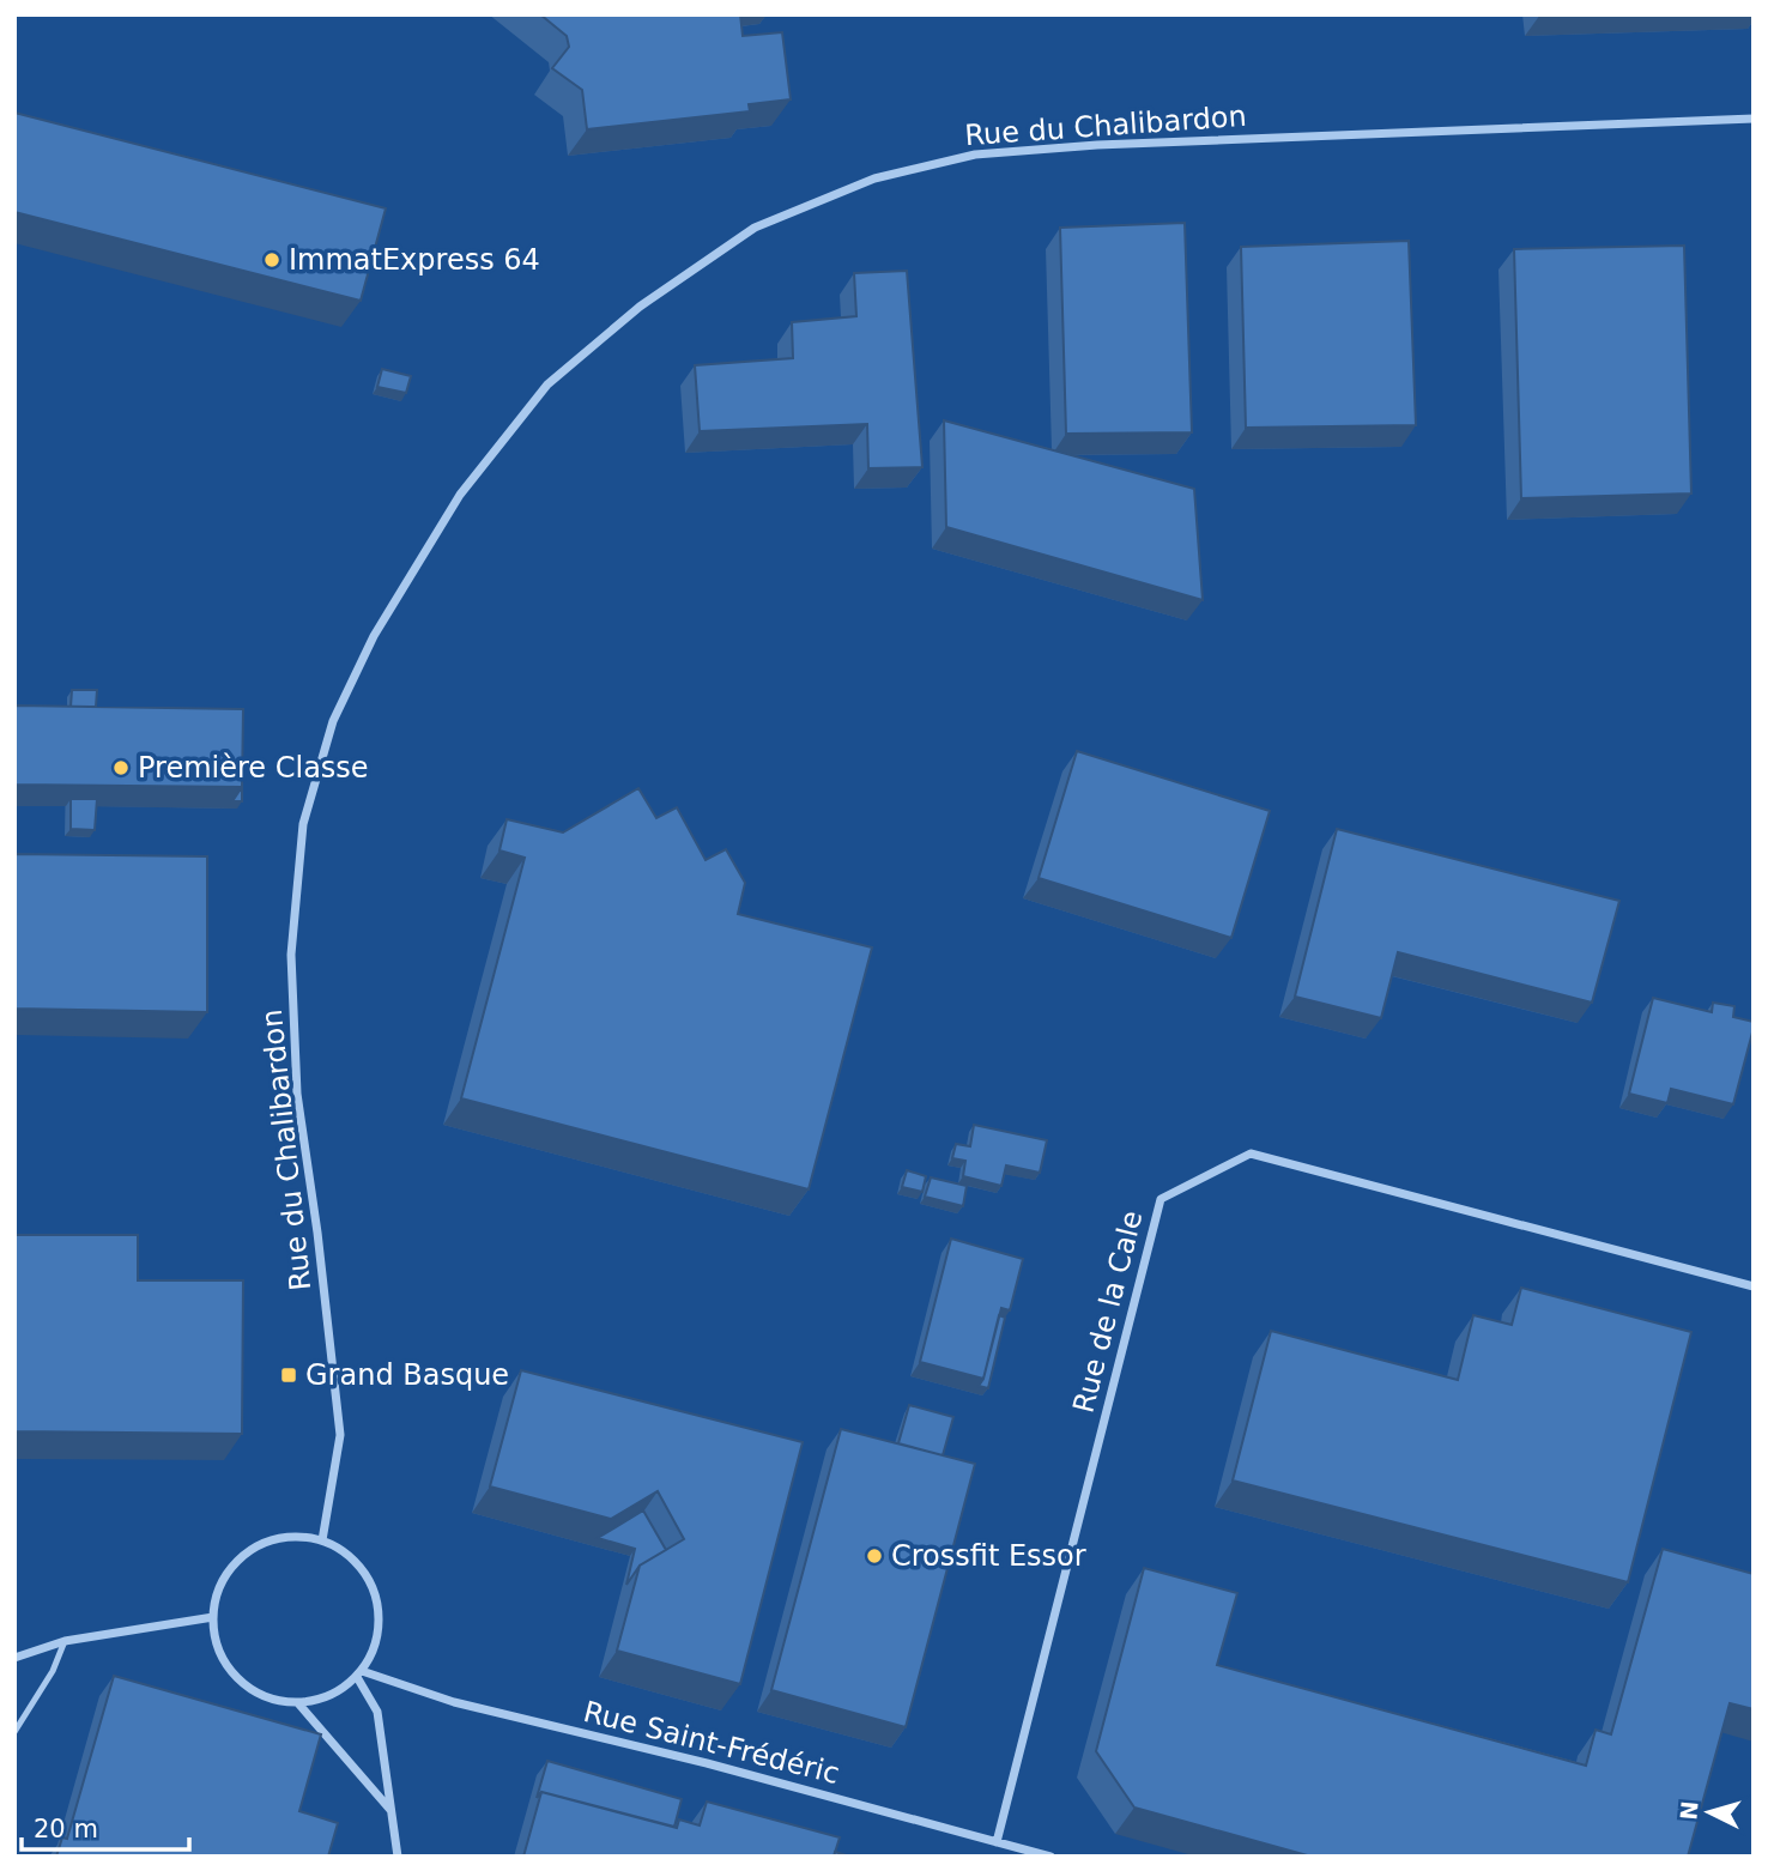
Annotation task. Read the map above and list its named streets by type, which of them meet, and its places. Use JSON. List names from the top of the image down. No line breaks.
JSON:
{"streets":{"street":["Rue du Chalibardon","Rue de la Cale","Rue Saint-Frédéric"]},"crossings":[["Rue du Chalibardon","Rue Saint-Frédéric"],["Rue de la Cale","Rue Saint-Frédéric"]],"places":{"other":["ImmatExpress 64","Première Classe","Crossfit Essor"],"transit":["Grand Basque"]},"scale_bar":"20 m","north":"left"}
